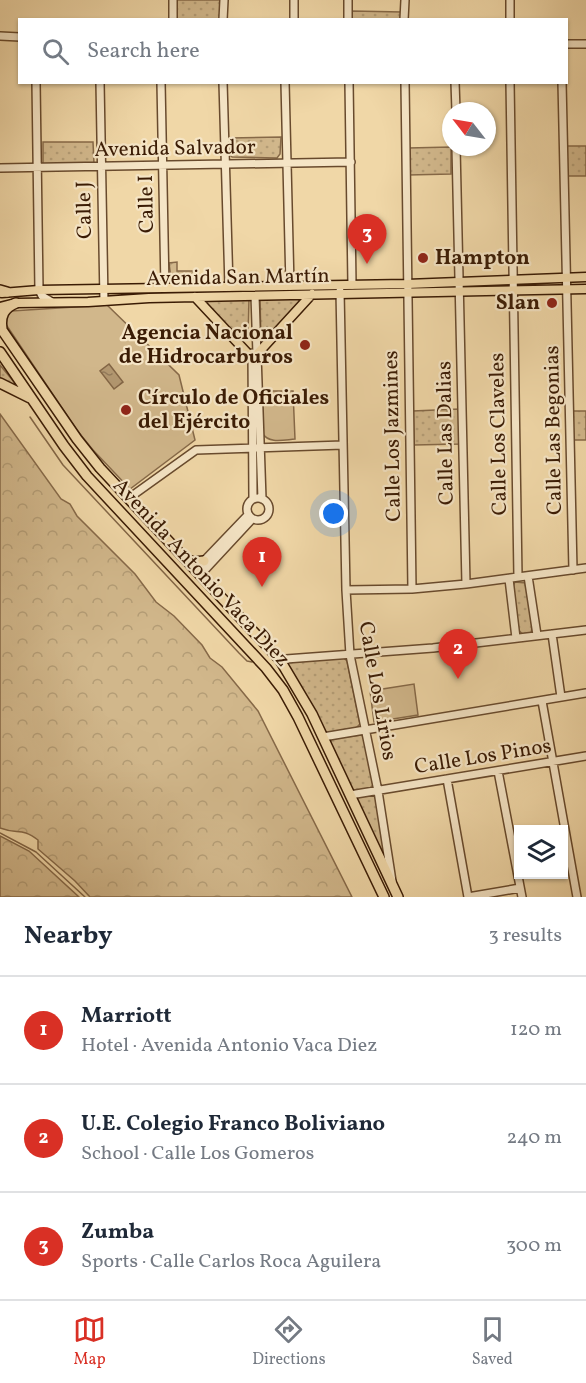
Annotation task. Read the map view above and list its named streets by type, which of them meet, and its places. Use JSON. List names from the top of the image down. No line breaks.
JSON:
{"streets":{"highway":["Avenida Antonio Vaca Diez"],"main road":["Avenida San Martín"],"street":["Avenida Salvador","Calle I","Calle J","Calle Las Begonias","Calle Las Dalias","Calle Los Claveles","Calle Los Jazmines","Calle Los Lirios","Calle Los Pinos"]},"crossings":[["Avenida Salvador","Calle I"],["Avenida Salvador","Calle J"],["Calle I","Avenida San Martín"],["Calle J","Avenida San Martín"],["Avenida San Martín","Calle Las Begonias"],["Avenida San Martín","Calle Las Dalias"],["Avenida San Martín","Calle Los Claveles"],["Avenida San Martín","Calle Los Jazmines"],["Avenida San Martín","Calle Los Lirios"],["Avenida Antonio Vaca Diez","Calle Los Lirios"],["Avenida Antonio Vaca Diez","Calle Los Pinos"],["Calle Los Lirios","Calle Los Pinos"]],"places":["Hampton","Slan","Agencia Nacional de Hidrocarburos","Círculo de Oficiales del Ejército"],"north":"top left","page":{"search":"Search here","pins":["3","1","2"],"heading":["Nearby","3 results"],"list":[{"mark":"1","name":"Marriott","note":"Hotel · Avenida Antonio Vaca Diez","value":"120 m"},{"mark":"2","name":"U.E. Colegio Franco Boliviano","note":"School · Calle Los Gomeros","value":"240 m"},{"mark":"3","name":"Zumba","note":"Sports · Calle Carlos Roca Aguilera","value":"300 m"}],"nav":["Map","Directions","Saved"]}}
